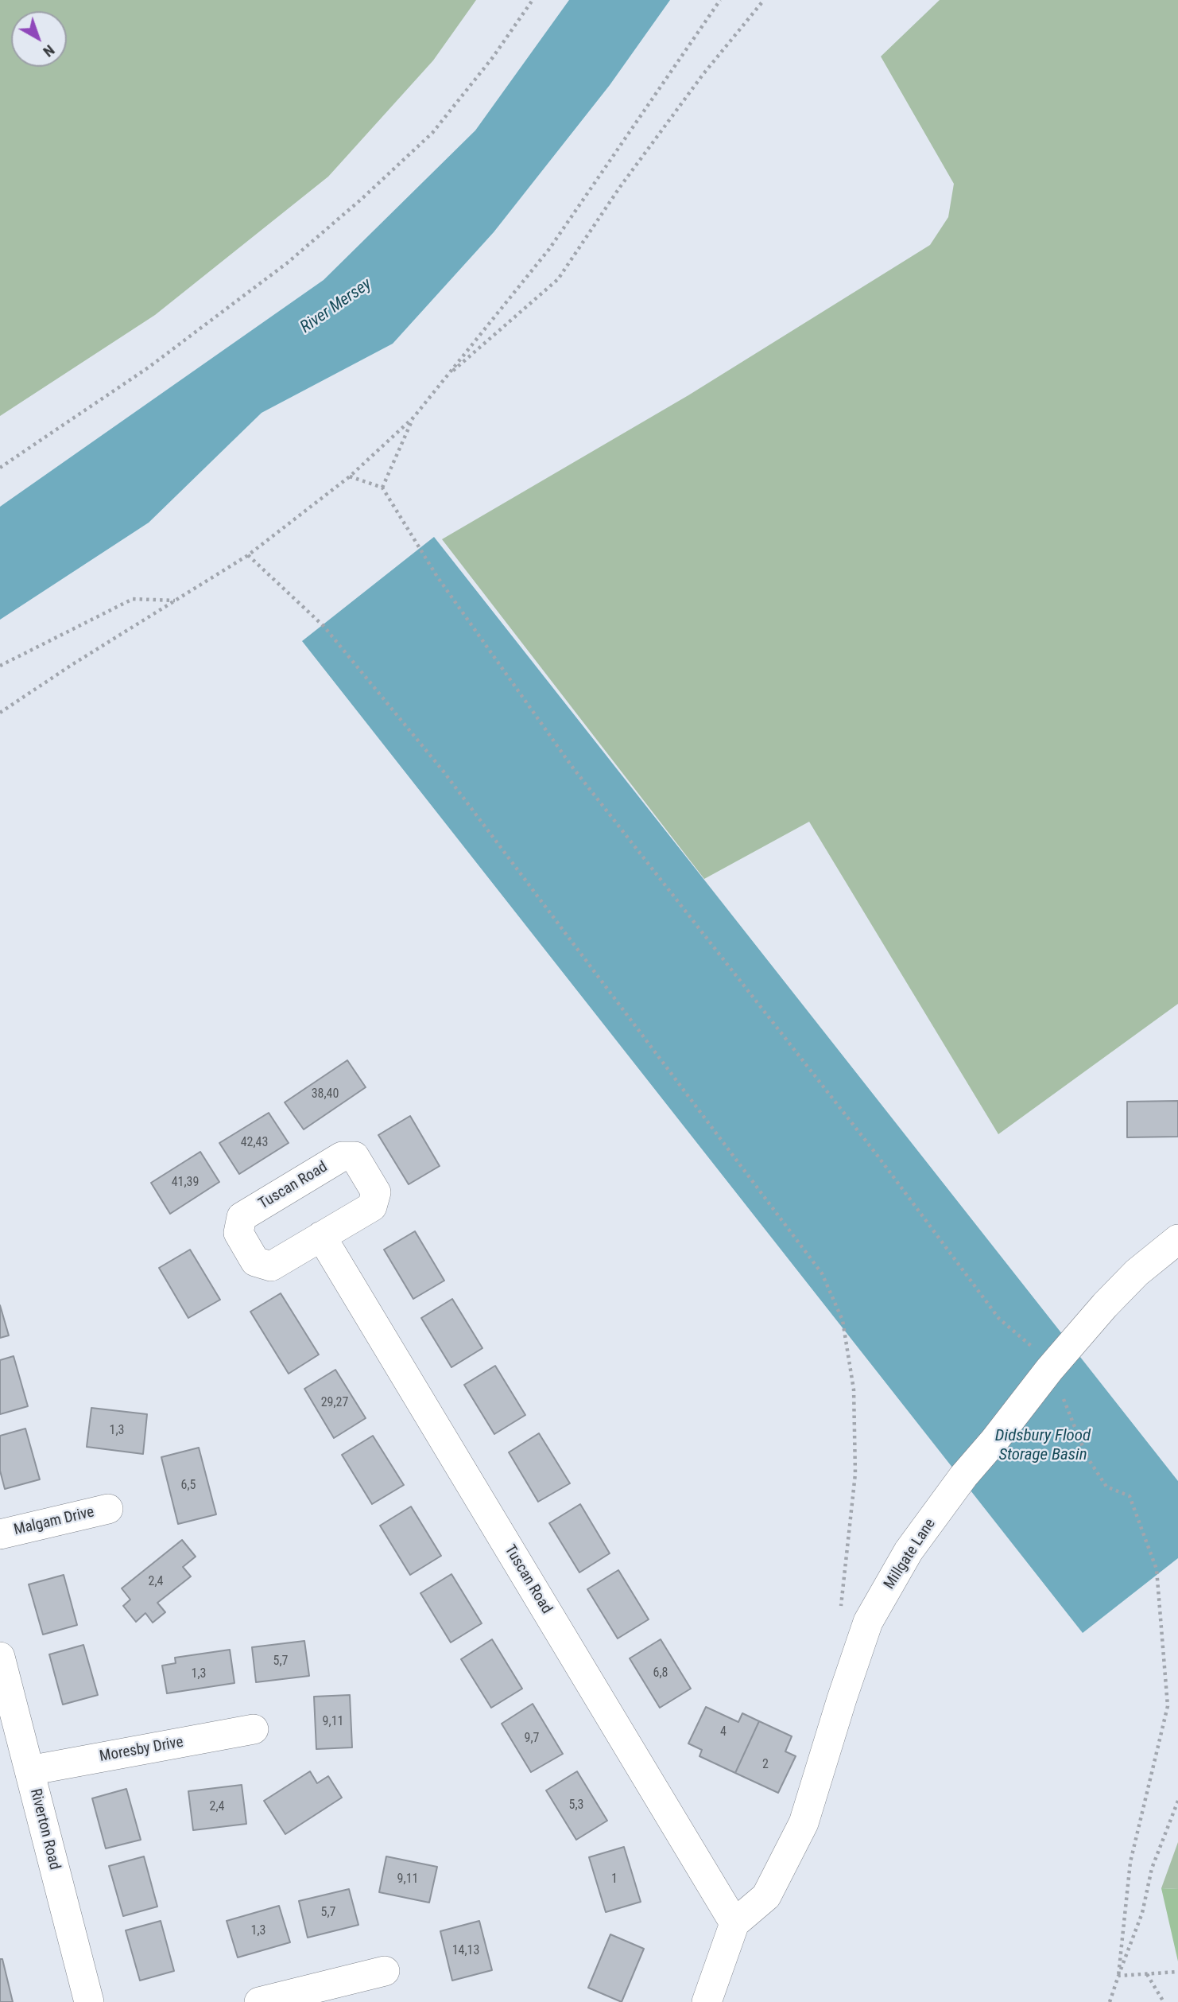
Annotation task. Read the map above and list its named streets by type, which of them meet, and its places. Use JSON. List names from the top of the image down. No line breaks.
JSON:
{"streets":{"street":["Tuscan Road","Malgam Drive","Millgate Lane","Moresby Drive","Riverton Road"]},"crossings":[["Tuscan Road","Millgate Lane"],["Moresby Drive","Riverton Road"]],"water":["River Mersey","Didsbury Flood Storage Basin"],"house_numbers":["38,40","42,43","41,39","29,27","1,3","6,5","2,4","5,7","6,8","1,3","9,11","4","9,7","2","5,3","2,4","9,11","1","5,7","1,3","14,13"],"north":"bottom right"}
